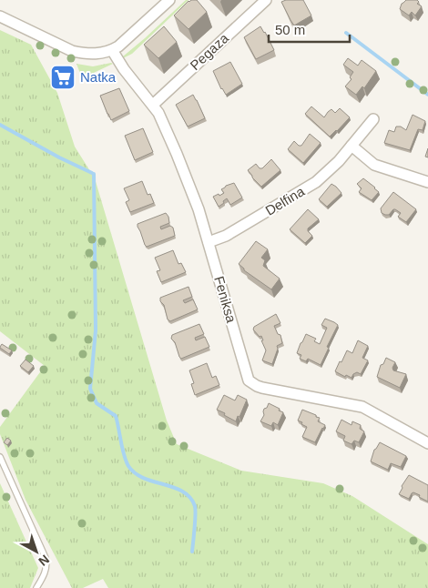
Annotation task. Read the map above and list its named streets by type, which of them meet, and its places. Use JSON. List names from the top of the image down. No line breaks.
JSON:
{"streets":{"street":["Pegaza","Delfina","Feniksa"]},"crossings":[["Pegaza","Feniksa"],["Delfina","Feniksa"]],"places":{"supermarket":["Natka"]},"scale_bar":"50 m","north":"bottom right"}
